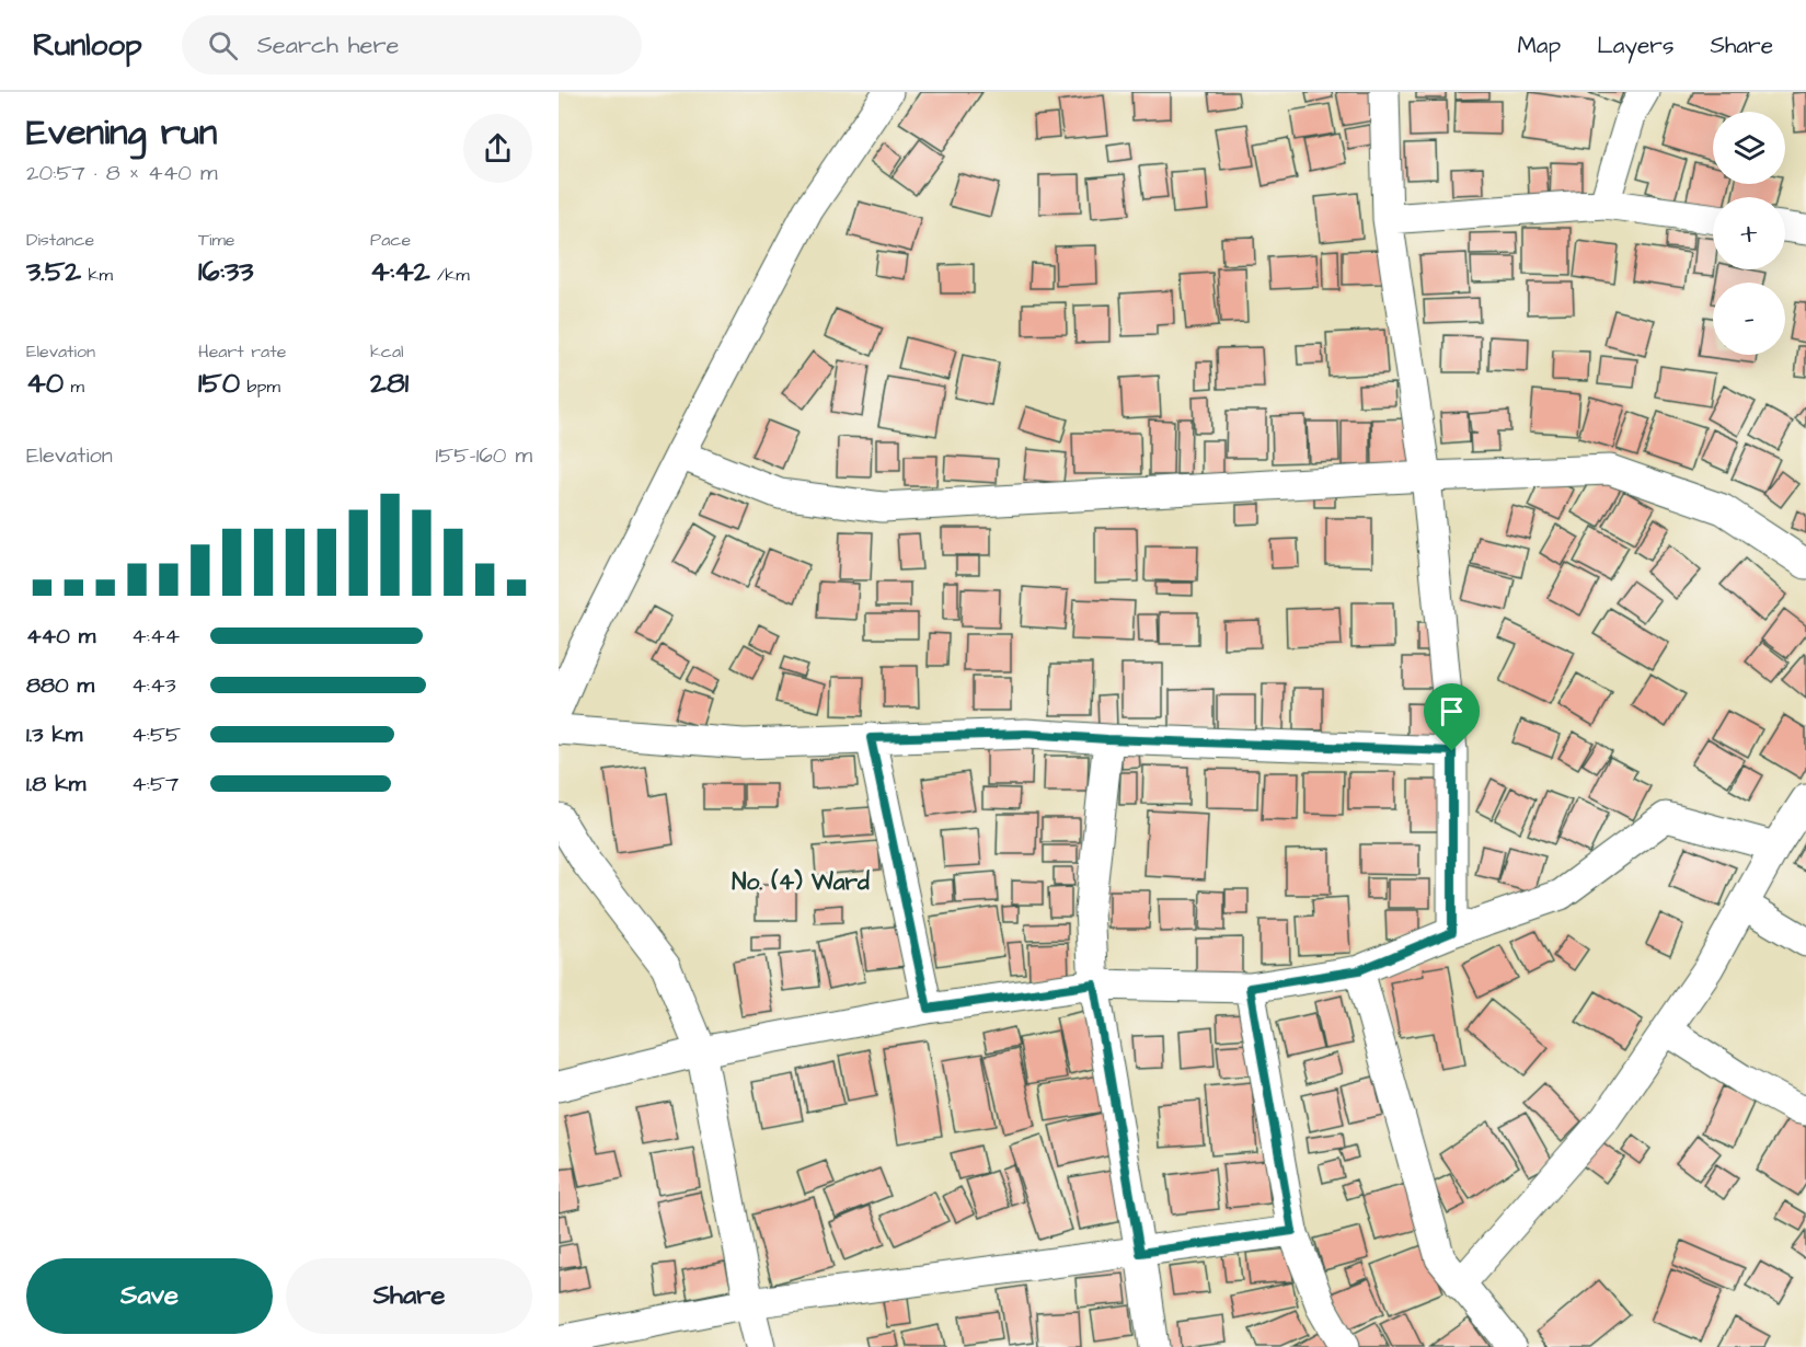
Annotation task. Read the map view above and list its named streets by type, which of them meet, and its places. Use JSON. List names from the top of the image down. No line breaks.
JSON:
{"districts":["No. (4) Ward"],"page":{"header":"Runloop","search":"Search here","nav":["Map","Layers","Share"],"heading":["Evening run","20:57 · 8 × 440 m"],"map_buttons":["+","−"],"stats":[["Distance","3.52 km"],["Time","16:33"],["Pace","4:42 /km"],["Elevation","40 m"],["Heart rate","150 bpm"],["kcal","281"]],"chart":["Elevation","155–160 m"],"list":[{"name":"440 m","note":"4:44"},{"name":"880 m","note":"4:43"},{"name":"1.3 km","note":"4:55"},{"name":"1.8 km","note":"4:57"}],"buttons":["Save","Share"]}}
